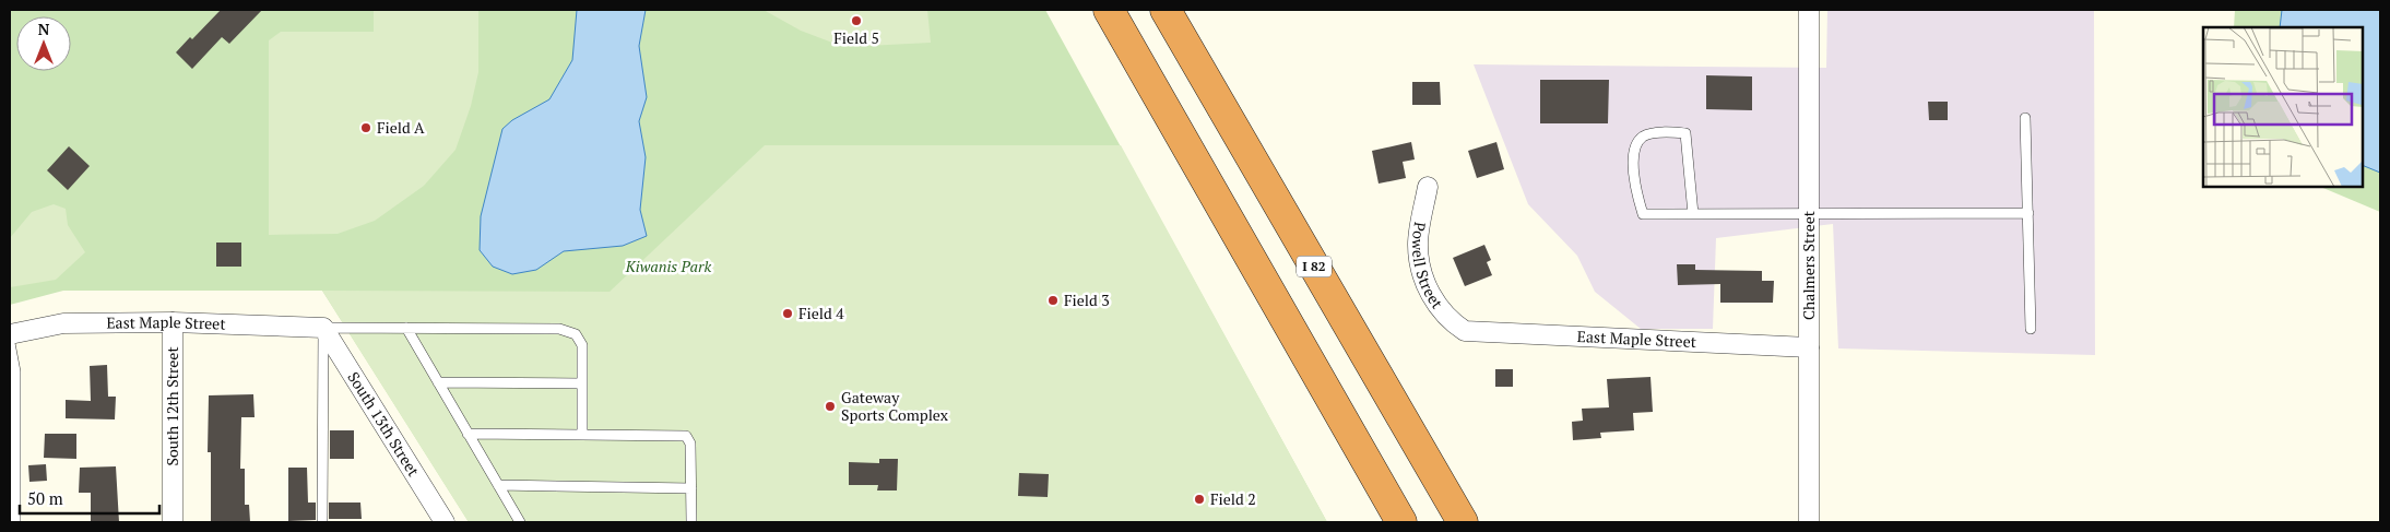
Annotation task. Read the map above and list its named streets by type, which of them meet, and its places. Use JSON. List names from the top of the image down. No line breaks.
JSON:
{"streets":{"highway":["I 82"],"street":["Powell Street","Chalmers Street","East Maple Street","South 12th Street","South 13th Street"]},"crossings":[["Powell Street","East Maple Street"],["Chalmers Street","East Maple Street"],["East Maple Street","South 12th Street"],["East Maple Street","South 13th Street"]],"parks":["Kiwanis Park"],"places":["Field 5","Field A","Field 3","Field 4","Gateway Sports Complex","Field 2"],"scale_bar":"50 m","north":"top"}
